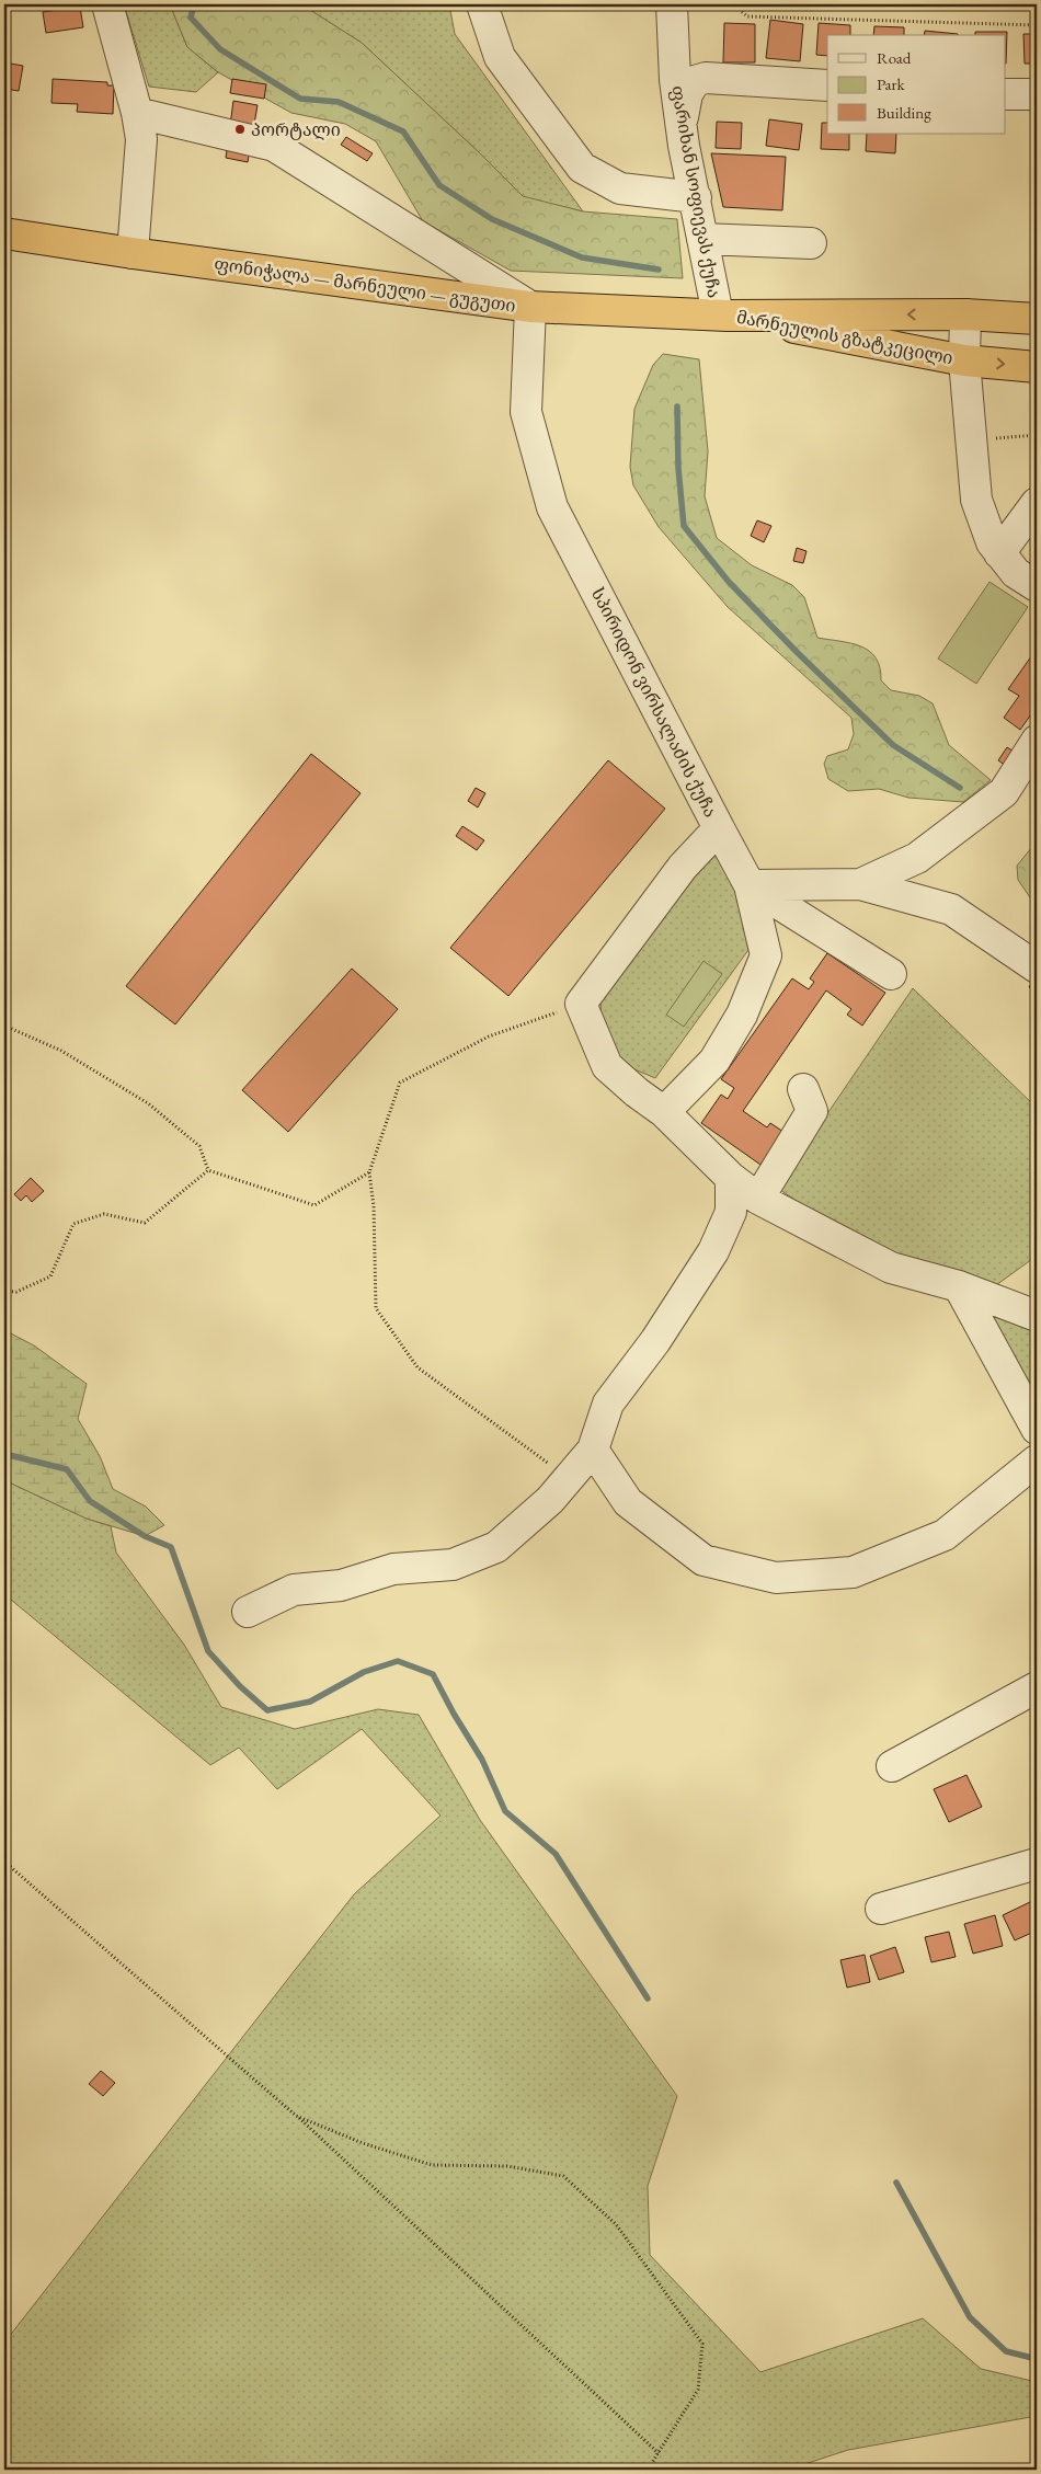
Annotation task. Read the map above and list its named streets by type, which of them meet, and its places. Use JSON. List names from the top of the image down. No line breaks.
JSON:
{"streets":{"highway":["ფონიჭალა — მარნეული — გუგუთი","მარნეულის გზატკეცილი"],"street":["ფარიხან სოფიევას ქუჩა","სპირიდონ ვირსალაძის ქუჩა"]},"crossings":[["ფარიხან სოფიევას ქუჩა","ფონიჭალა — მარნეული — გუგუთი"],["ფარიხან სოფიევას ქუჩა","მარნეულის გზატკეცილი"],["ფონიჭალა — მარნეული — გუგუთი","მარნეულის გზატკეცილი"],["ფონიჭალა — მარნეული — გუგუთი","სპირიდონ ვირსალაძის ქუჩა"]],"places":["პორტალი"],"legend":["Road","Park","Building"]}
